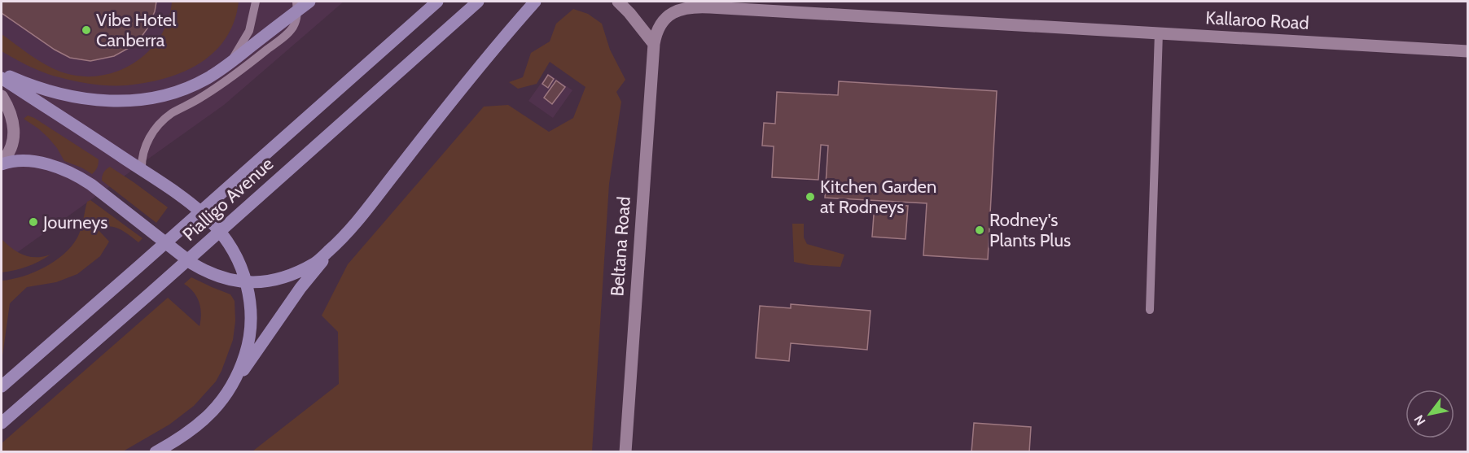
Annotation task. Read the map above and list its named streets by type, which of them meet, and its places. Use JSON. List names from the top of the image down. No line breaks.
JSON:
{"streets":{"main road":["Pialligo Avenue"],"street":["Kallaroo Road","Beltana Road"]},"crossings":[["Kallaroo Road","Beltana Road"]],"places":["Vibe Hotel Canberra","Kitchen Garden at Rodneys","Journeys","Rodney's Plants Plus"],"north":"bottom left"}
